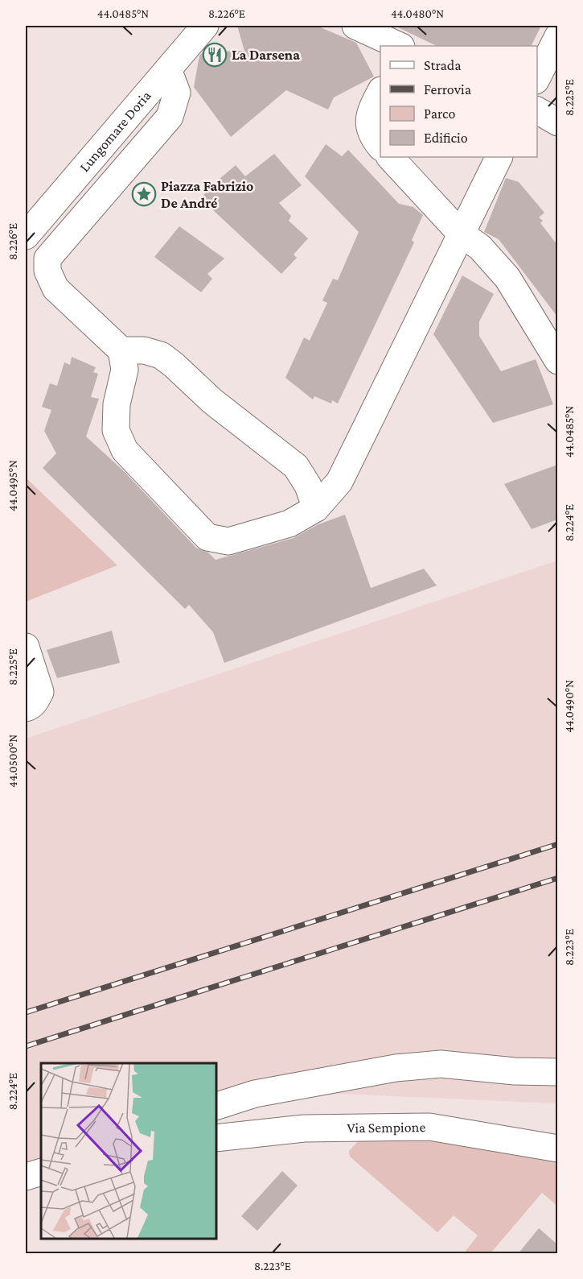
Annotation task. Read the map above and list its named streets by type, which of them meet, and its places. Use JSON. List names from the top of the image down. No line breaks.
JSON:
{"streets":{"street":["Lungomare Doria","Via Sempione"]},"places":{"restaurant":["La Darsena"],"place":["Piazza Fabrizio De André"]},"legend":["Strada","Ferrovia","Parco","Edificio"],"coordinates":["44.0485°N","8.226°E","44.0480°N","8.225°E","44.0495°N","8.224°E","44.0490°N","44.0500°N","8.223°E"]}
